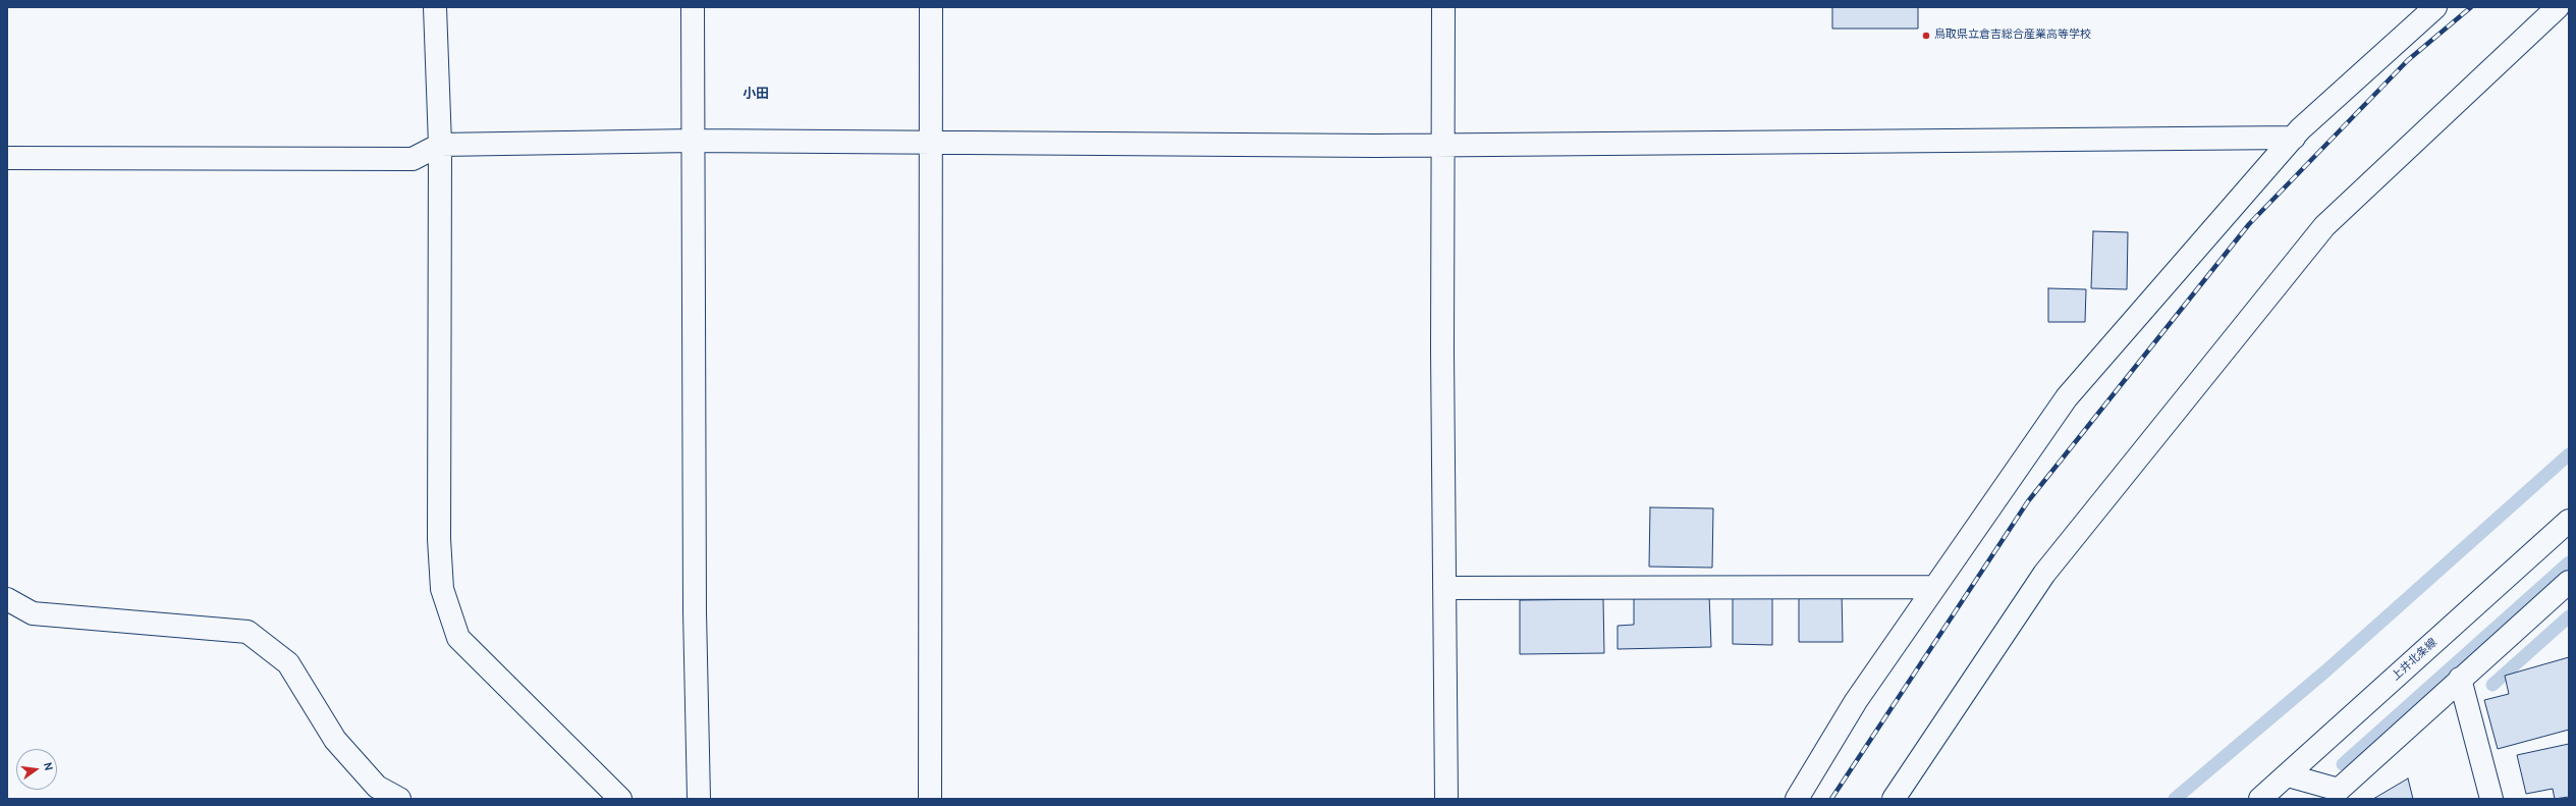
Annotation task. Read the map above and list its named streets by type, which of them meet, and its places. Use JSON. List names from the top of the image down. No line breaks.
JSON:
{"streets":{"street":["上井北条線"]},"districts":["小田"],"places":["鳥取県立倉吉総合産業高等学校"],"north":"right"}
